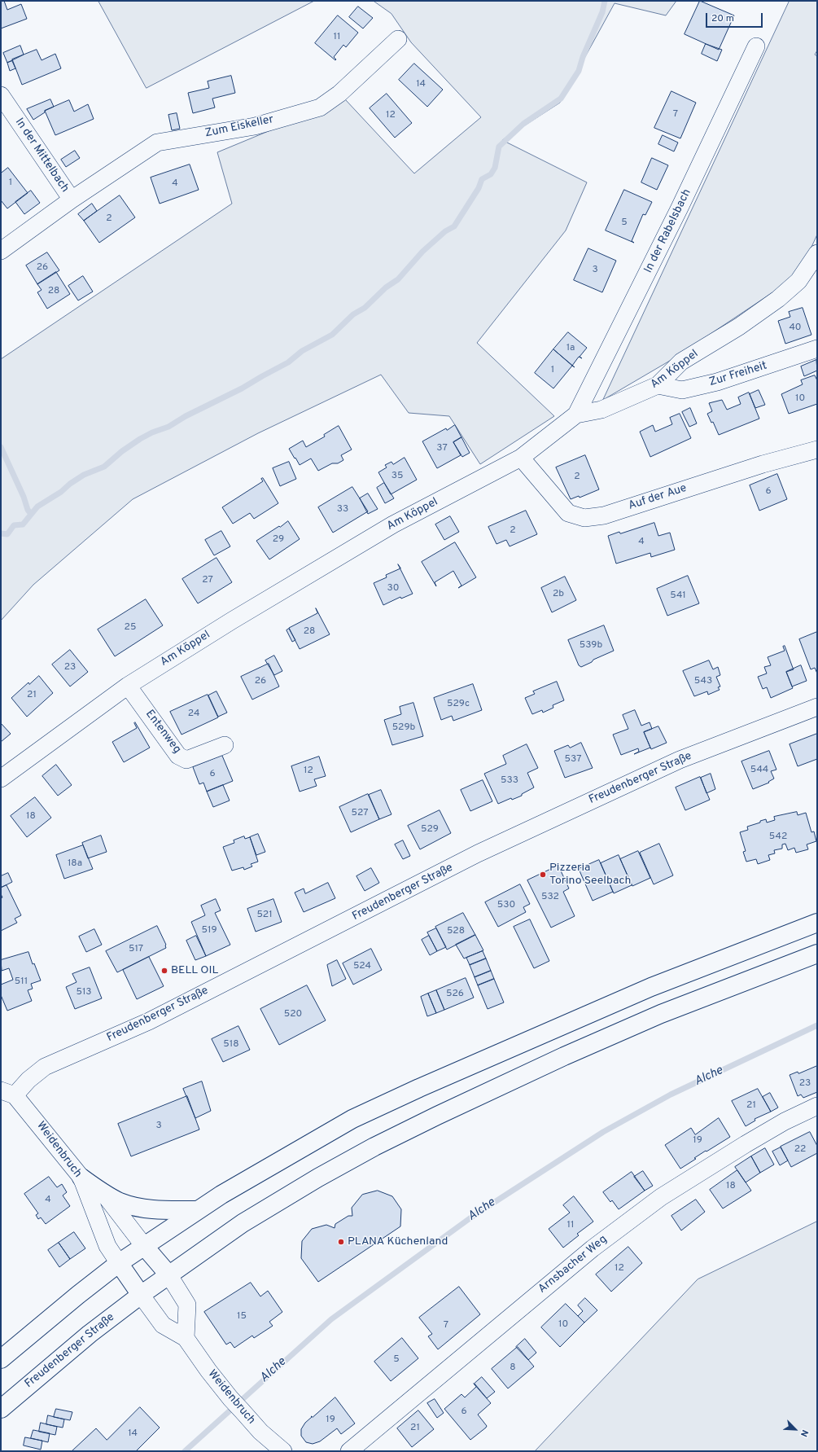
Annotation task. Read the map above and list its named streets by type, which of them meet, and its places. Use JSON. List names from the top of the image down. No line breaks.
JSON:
{"streets":{"main road":["Freudenberger Straße"],"street":["Zum Eiskeller","In der Mittelbach","In der Rabelsbach","Am Köppel","Zur Freiheit","Auf der Aue","Entenweg","Weidenbruch","Arnsbacher Weg"]},"crossings":[["Zum Eiskeller","In der Mittelbach"],["In der Rabelsbach","Am Köppel"],["Am Köppel","Zur Freiheit"],["Am Köppel","Auf der Aue"],["Am Köppel","Entenweg"],["Freudenberger Straße","Weidenbruch"]],"water":["Alche"],"places":["Pizzeria Torino Seelbach","BELL OIL","PLANA Küchenland"],"house_numbers":["11","14","7","12","1","4","2","5","26","3","28","40","1a","1","10","37","35","2","6","33","2","29","4","27","30","2b","541","25","28","539b","23","26","543","21","529c","24","529b","537","544","12","6","533","527","18","529","542","18a","532","530","521","519","528","517","524","511","513","526","520","518","23","21","3","19","22","18","4","11","12","15","10","7","5","8","6","19","21","14"],"scale_bar":"20 m","north":"bottom right"}
